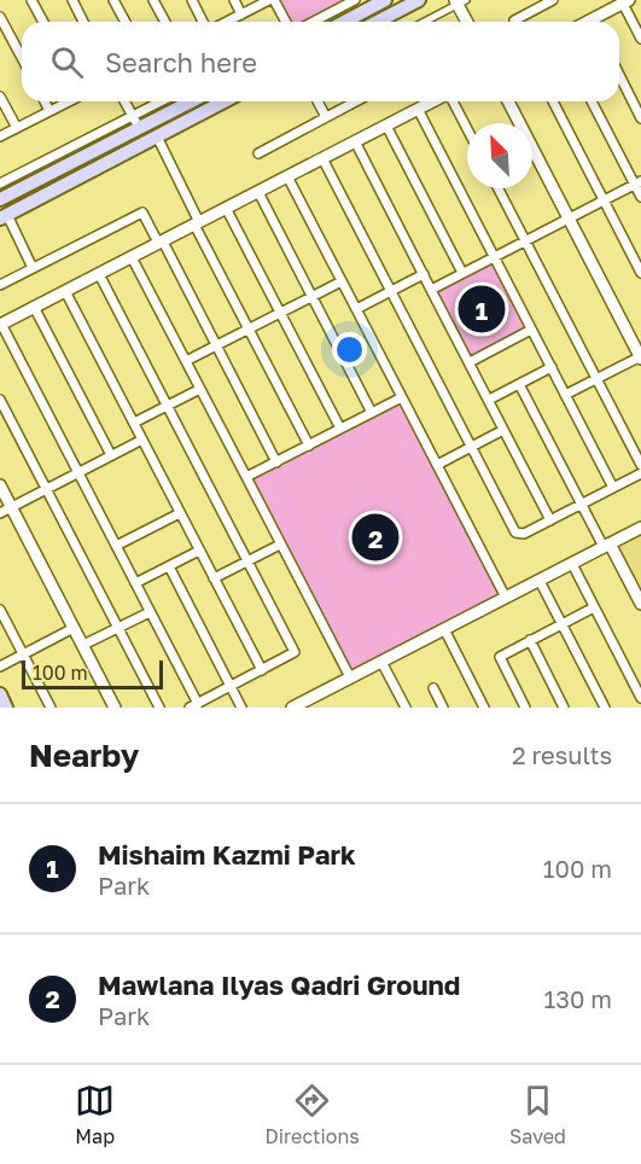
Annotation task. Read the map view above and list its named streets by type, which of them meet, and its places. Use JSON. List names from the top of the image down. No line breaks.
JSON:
{"scale_bar":"100 m","north":"top left","page":{"search":"Search here","pins":["1","2"],"scale":"100 m","heading":["Nearby","2 results"],"list":[{"mark":"1","name":"Mishaim Kazmi Park","note":"Park","value":"100 m"},{"mark":"2","name":"Mawlana Ilyas Qadri Ground","note":"Park","value":"130 m"}],"nav":["Map","Directions","Saved"]}}
